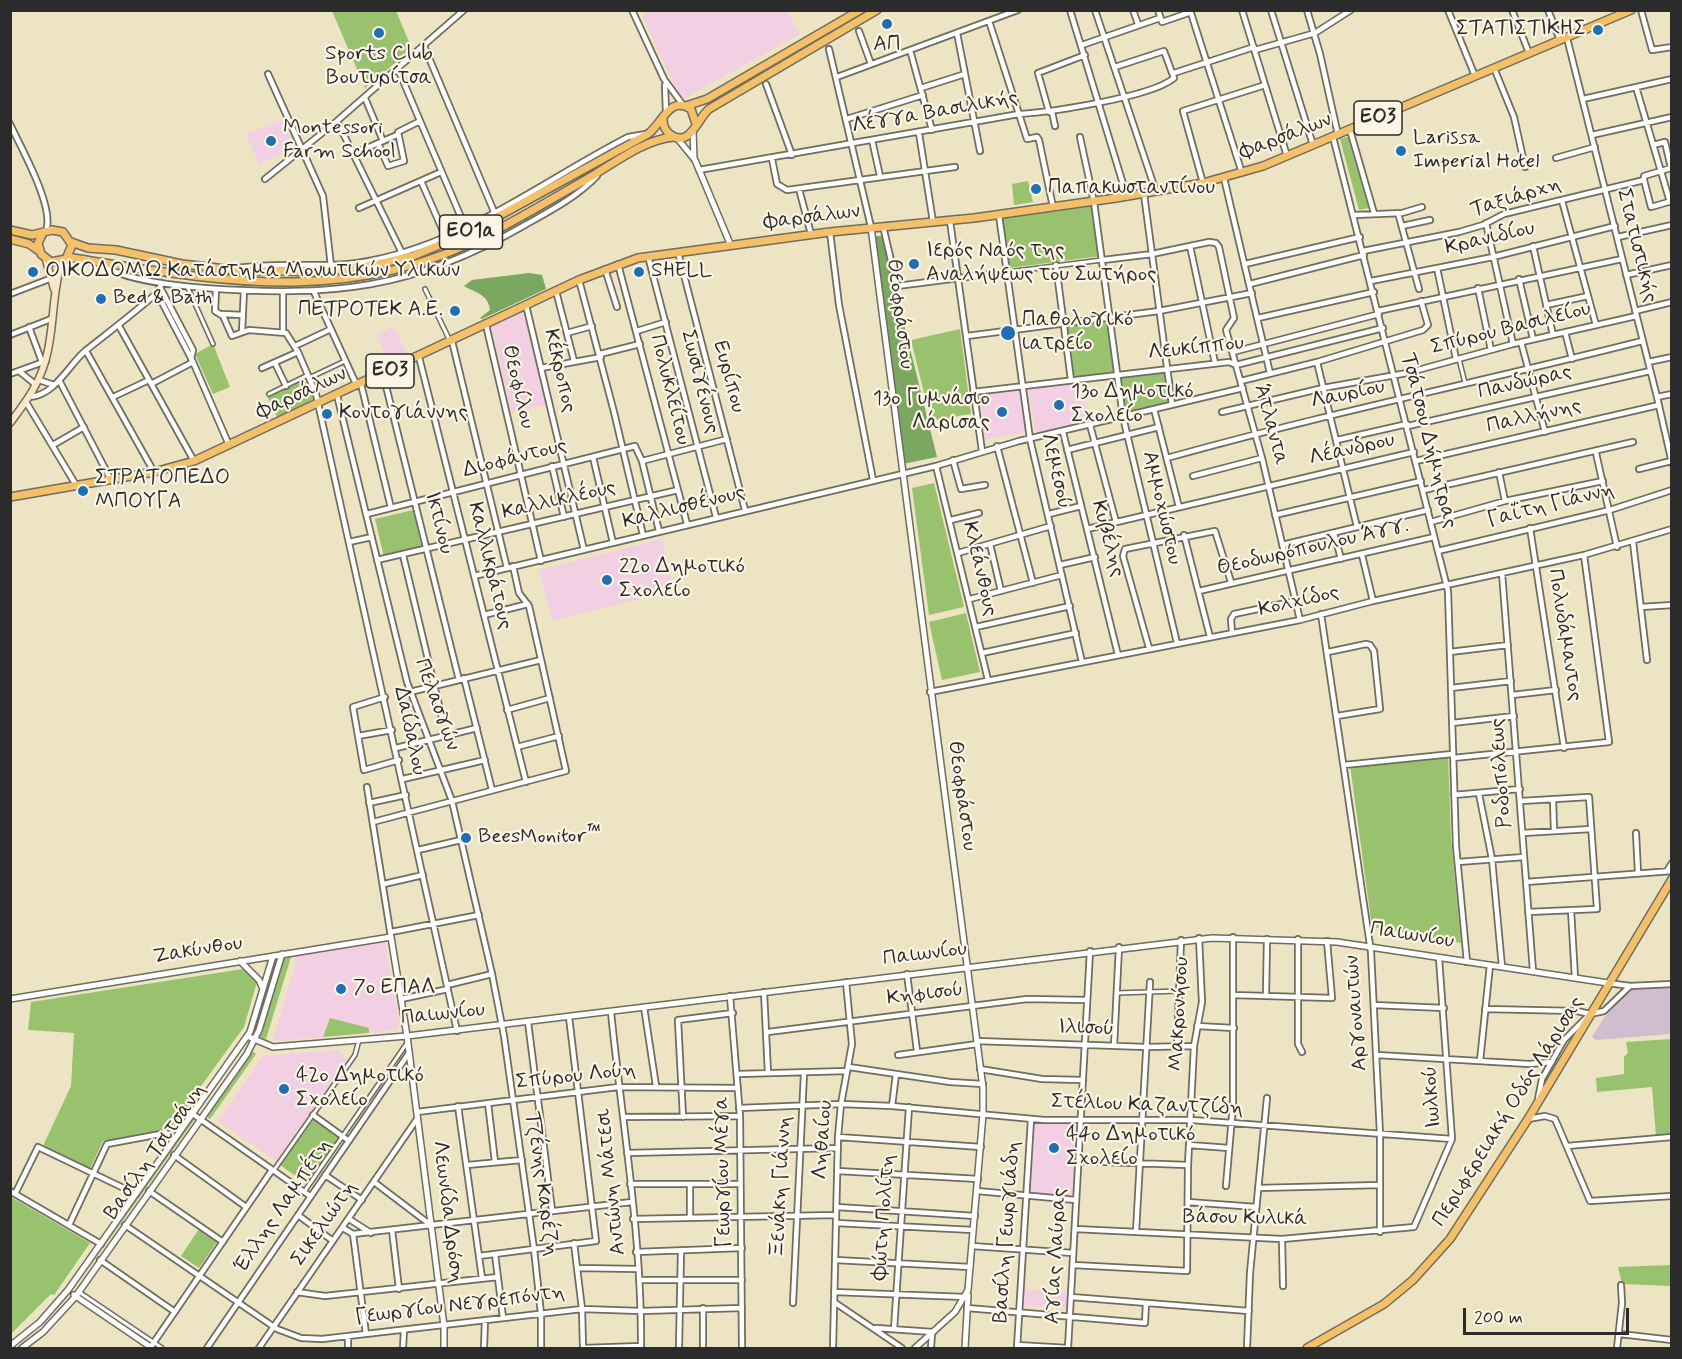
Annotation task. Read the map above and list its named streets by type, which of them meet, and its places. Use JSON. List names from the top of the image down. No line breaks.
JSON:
{"streets":{"main road":["ΕΟ3","Φαρσάλων","ΕΟ1α","Περιφερειακή Οδός Λάρισας"],"street":["Λέγγα Βασιλικής","Ταξιάρχη","Κρανιδίου","Στατιστικής","Θεοφράστου","Σπύρου Βασιλείου","Λευκίππου","Κέκροπος","Ευρίπου","Σωσιγένους","Πανδώρας","Θεοφίλου","Πολυκλείτου","Λαυρίου","Παλλήνης","Άτλαντα","Τσάτσου Δήμητρας","Λέανδρου","Διοφάντους","Λεμεσού","Καλλικλέους","Γαΐτη Γιάννη","Καλλισθένους","Αμμοχώστου","Ικτίνου","Κυβέλης","Θεοδωρόπουλου Άγγ.","Καλλικράτους","Κλεάνθους","Κολχίδος","Πολυδάμαντος","Πελασγών","Δαίδαλου","Ροδοπόλεως","Παιωνίου","Ζακύνθου","Κηφισού","Αργοναυτών","Μακρονήσου","Ιλισού","Σπύρου Λούη","Ιωλκού","Στέλιου Καζαντζίδη","Ληθαίου","Βασίλη Τσιτσάνη","Γεωργίου Μέγα","Αντώνη Μάτεσι","Τζένης Καρέζη","Ξενάκη Γιάννη","Έλλης Λαμπέτη","Λεωνίδα Δρόση","Φώτη Πολίτη","Βάσου Κυλικά","Σικελιώτη","Βασίλη Γεωργιάδη","Αγίας Λαύρας","Γεωργίου Νεγρεπόντη"]},"crossings":[["Λέγγα Βασιλικής","Τσάτσου Δήμητρας"],["Φαρσάλων","Στατιστικής"],["Φαρσάλων","Θεοφράστου"],["Φαρσάλων","Κέκροπος"],["Φαρσάλων","Ευρίπου"],["Φαρσάλων","Σωσιγένους"],["Φαρσάλων","Θεοφίλου"],["Φαρσάλων","Πολυκλείτου"],["Φαρσάλων","Τσάτσου Δήμητρας"],["Φαρσάλων","Λεμεσού"],["Φαρσάλων","Αμμοχώστου"],["Φαρσάλων","Ικτίνου"],["Φαρσάλων","Καλλικράτους"],["Φαρσάλων","Πελασγών"],["Φαρσάλων","Δαίδαλου"],["Ταξιάρχη","Στατιστικής"],["Ταξιάρχη","Τσάτσου Δήμητρας"],["Κρανιδίου","Στατιστικής"],["Κρανιδίου","Τσάτσου Δήμητρας"],["Στατιστικής","Σπύρου Βασιλείου"],["Στατιστικής","Πανδώρας"],["Στατιστικής","Λαυρίου"],["Στατιστικής","Παλλήνης"],["Θεοφράστου","Καλλισθένους"],["Θεοφράστου","Κολχίδος"],["Θεοφράστου","Παιωνίου"],["Θεοφράστου","Κηφισού"],["Θεοφράστου","Ιλισού"],["Θεοφράστου","Στέλιου Καζαντζίδη"],["Σπύρου Βασιλείου","Άτλαντα"],["Σπύρου Βασιλείου","Τσάτσου Δήμητρας"],["Λευκίππου","Άτλαντα"],["Λευκίππου","Τσάτσου Δήμητρας"],["Λευκίππου","Λεμεσού"],["Λευκίππου","Αμμοχώστου"],["Κέκροπος","Διοφάντους"],["Κέκροπος","Καλλικλέους"],["Κέκροπος","Καλλισθένους"],["Ευρίπου","Καλλισθένους"],["Σωσιγένους","Καλλισθένους"],["Πανδώρας","Τσάτσου Δήμητρας"],["Θεοφίλου","Διοφάντους"],["Θεοφίλου","Καλλικλέους"],["Θεοφίλου","Καλλισθένους"],["Πολυκλείτου","Καλλικλέους"],["Πολυκλείτου","Καλλισθένους"],["Λαυρίου","Άτλαντα"],["Λαυρίου","Τσάτσου Δήμητρας"],["Παλλήνης","Τσάτσου Δήμητρας"],["Άτλαντα","Λέανδρου"],["Άτλαντα","Καλλισθένους"],["Άτλαντα","Θεοδωρόπουλου Άγγ."],["Άτλαντα","Κολχίδος"],["Τσάτσου Δήμητρας","Λέανδρου"],["Τσάτσου Δήμητρας","Γαΐτη Γιάννη"],["Τσάτσου Δήμητρας","Θεοδωρόπουλου Άγγ."],["Τσάτσου Δήμητρας","Κολχίδος"],["Τσάτσου Δήμητρας","Παιωνίου"],["Λέανδρου","Αμμοχώστου"],["Λέανδρου","Κυβέλης"],["Διοφάντους","Ικτίνου"],["Διοφάντους","Καλλικράτους"],["Διοφάντους","Πελασγών"],["Λεμεσού","Καλλισθένους"],["Λεμεσού","Κολχίδος"],["Καλλικλέους","Ικτίνου"],["Καλλικλέους","Καλλικράτους"],["Καλλικλέους","Πελασγών"],["Γαΐτη Γιάννη","Πολυδάμαντος"],["Καλλισθένους","Αμμοχώστου"],["Καλλισθένους","Κυβέλης"],["Καλλισθένους","Καλλικράτους"],["Καλλισθένους","Κλεάνθους"],["Αμμοχώστου","Κολχίδος"],["Κυβέλης","Κολχίδος"],["Κλεάνθους","Κολχίδος"],["Κολχίδος","Πολυδάμαντος"],["Κολχίδος","Ροδοπόλεως"],["Κολχίδος","Αργοναυτών"],["Πελασγών","Παιωνίου"],["Πελασγών","Ζακύνθου"],["Πελασγών","Τζένης Καρέζη"],["Δαίδαλου","Παιωνίου"],["Δαίδαλου","Ζακύνθου"],["Ροδοπόλεως","Παιωνίου"],["Παιωνίου","Αργοναυτών"],["Παιωνίου","Μακρονήσου"],["Παιωνίου","Ιωλκού"],["Παιωνίου","Περιφερειακή Οδός Λάρισας"],["Παιωνίου","Ληθαίου"],["Παιωνίου","Βασίλη Τσιτσάνη"],["Παιωνίου","Γεωργίου Μέγα"],["Παιωνίου","Αντώνη Μάτεσι"],["Παιωνίου","Τζένης Καρέζη"],["Παιωνίου","Λεωνίδα Δρόση"],["Παιωνίου","Αγίας Λαύρας"],["Ζακύνθου","Βασίλη Τσιτσάνη"],["Ζακύνθου","Λεωνίδα Δρόση"],["Κηφισού","Ληθαίου"],["Κηφισού","Αγίας Λαύρας"],["Αργοναυτών","Στέλιου Καζαντζίδη"],["Αργοναυτών","Βάσου Κυλικά"],["Μακρονήσου","Ιλισού"],["Μακρονήσου","Στέλιου Καζαντζίδη"],["Μακρονήσου","Βάσου Κυλικά"],["Μακρονήσου","Αγίας Λαύρας"],["Ιλισού","Αγίας Λαύρας"],["Σπύρου Λούη","Γεωργίου Μέγα"],["Σπύρου Λούη","Αντώνη Μάτεσι"],["Σπύρου Λούη","Τζένης Καρέζη"],["Σπύρου Λούη","Λεωνίδα Δρόση"],["Σπύρου Λούη","Σικελιώτη"],["Ιωλκού","Στέλιου Καζαντζίδη"],["Ιωλκού","Βάσου Κυλικά"],["Στέλιου Καζαντζίδη","Ληθαίου"],["Στέλιου Καζαντζίδη","Γεωργίου Μέγα"],["Στέλιου Καζαντζίδη","Ξενάκη Γιάννη"],["Στέλιου Καζαντζίδη","Φώτη Πολίτη"],["Στέλιου Καζαντζίδη","Βασίλη Γεωργιάδη"],["Στέλιου Καζαντζίδη","Αγίας Λαύρας"],["Βασίλη Τσιτσάνη","Γεωργίου Νεγρεπόντη"],["Γεωργίου Μέγα","Γεωργίου Νεγρεπόντη"],["Αντώνη Μάτεσι","Γεωργίου Νεγρεπόντη"],["Τζένης Καρέζη","Γεωργίου Νεγρεπόντη"],["Έλλης Λαμπέτη","Λεωνίδα Δρόση"],["Έλλης Λαμπέτη","Γεωργίου Νεγρεπόντη"],["Λεωνίδα Δρόση","Σικελιώτη"],["Λεωνίδα Δρόση","Γεωργίου Νεγρεπόντη"],["Βάσου Κυλικά","Αγίας Λαύρας"],["Σικελιώτη","Γεωργίου Νεγρεπόντη"]],"places":["ΑΠ","ΣΤΑΤΙΣΤΙΚΗΣ","Sports Club Βουτυρίτσα","Montessori Farm School","Larissa Imperial Hotel","Παπακωσταντίνου","Ιερός Ναός της Αναλήψεως του Σωτήρος","ΟΙΚΟΔΟΜΩ Κατάστημα Μονωτικών Υλικών","SHELL","Bed & Bath","ΠΕΤΡΟΤΕΚ Α.Ε.","Παθολογικό ιατρείο","13ο Δημοτικό Σχολείο","13ο Γυμνάσιο Λάρισας","Κοντογιάννης","ΣΤΡΑΤΟΠΕΔΟ ΜΠΟΥΓΑ","22ο Δημοτικό Σχολείο","BeesMonitor™","7ο ΕΠΑΛ","42ο Δημοτικό Σχολείο","44ο Δημοτικό Σχολείο"],"scale_bar":"200 m"}
